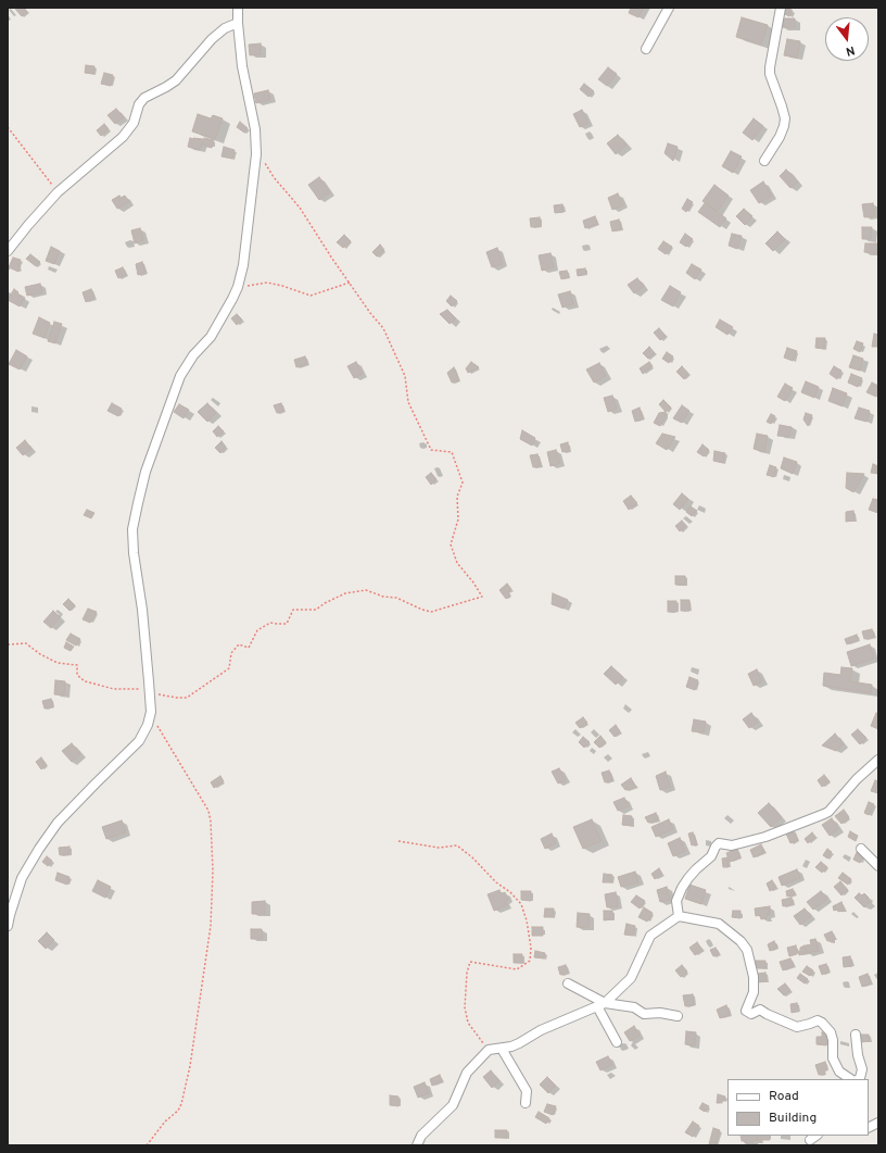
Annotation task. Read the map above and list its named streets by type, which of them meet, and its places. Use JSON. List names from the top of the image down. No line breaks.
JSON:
{"legend":["Road","Building"],"north":"bottom"}
